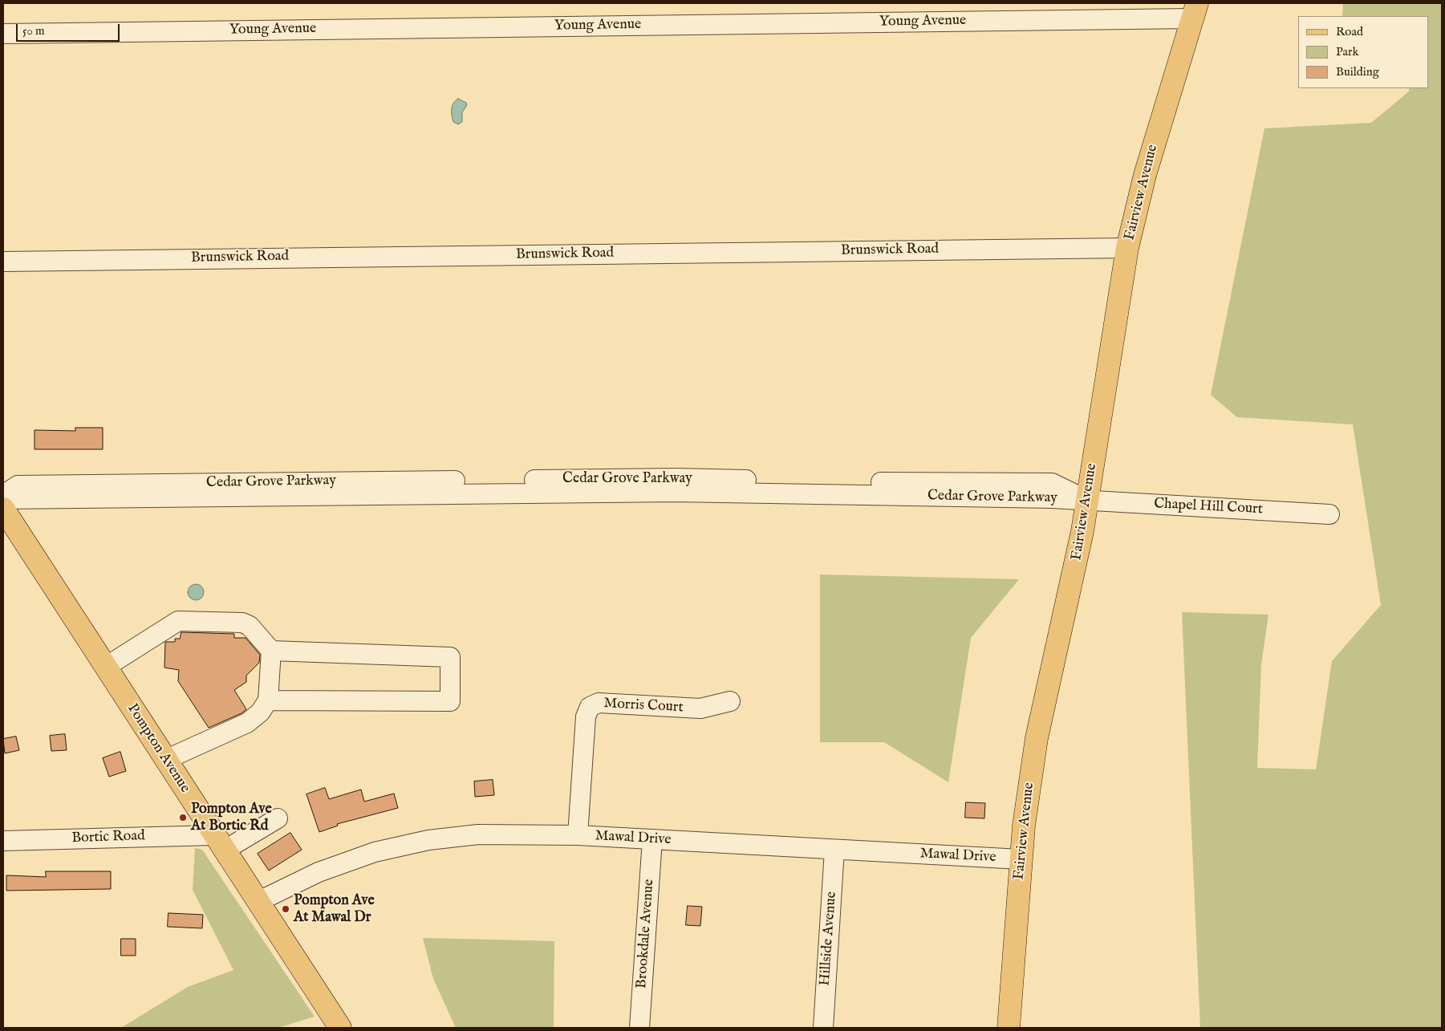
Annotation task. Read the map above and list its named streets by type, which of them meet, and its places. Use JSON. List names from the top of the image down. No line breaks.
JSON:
{"streets":{"main road":["Fairview Avenue","Pompton Avenue"],"street":["Young Avenue","Brunswick Road","Cedar Grove Parkway","Chapel Hill Court","Morris Court","Bortic Road","Mawal Drive","Brookdale Avenue","Hillside Avenue"]},"crossings":[["Young Avenue","Fairview Avenue"],["Fairview Avenue","Brunswick Road"],["Fairview Avenue","Cedar Grove Parkway"],["Fairview Avenue","Chapel Hill Court"],["Fairview Avenue","Mawal Drive"],["Cedar Grove Parkway","Chapel Hill Court"],["Morris Court","Mawal Drive"],["Pompton Avenue","Bortic Road"],["Pompton Avenue","Mawal Drive"],["Mawal Drive","Brookdale Avenue"],["Mawal Drive","Hillside Avenue"]],"places":["Pompton Ave At Bortic Rd","Pompton Ave At Mawal Dr"],"legend":["Road","Park","Building"],"scale_bar":"50 m"}
